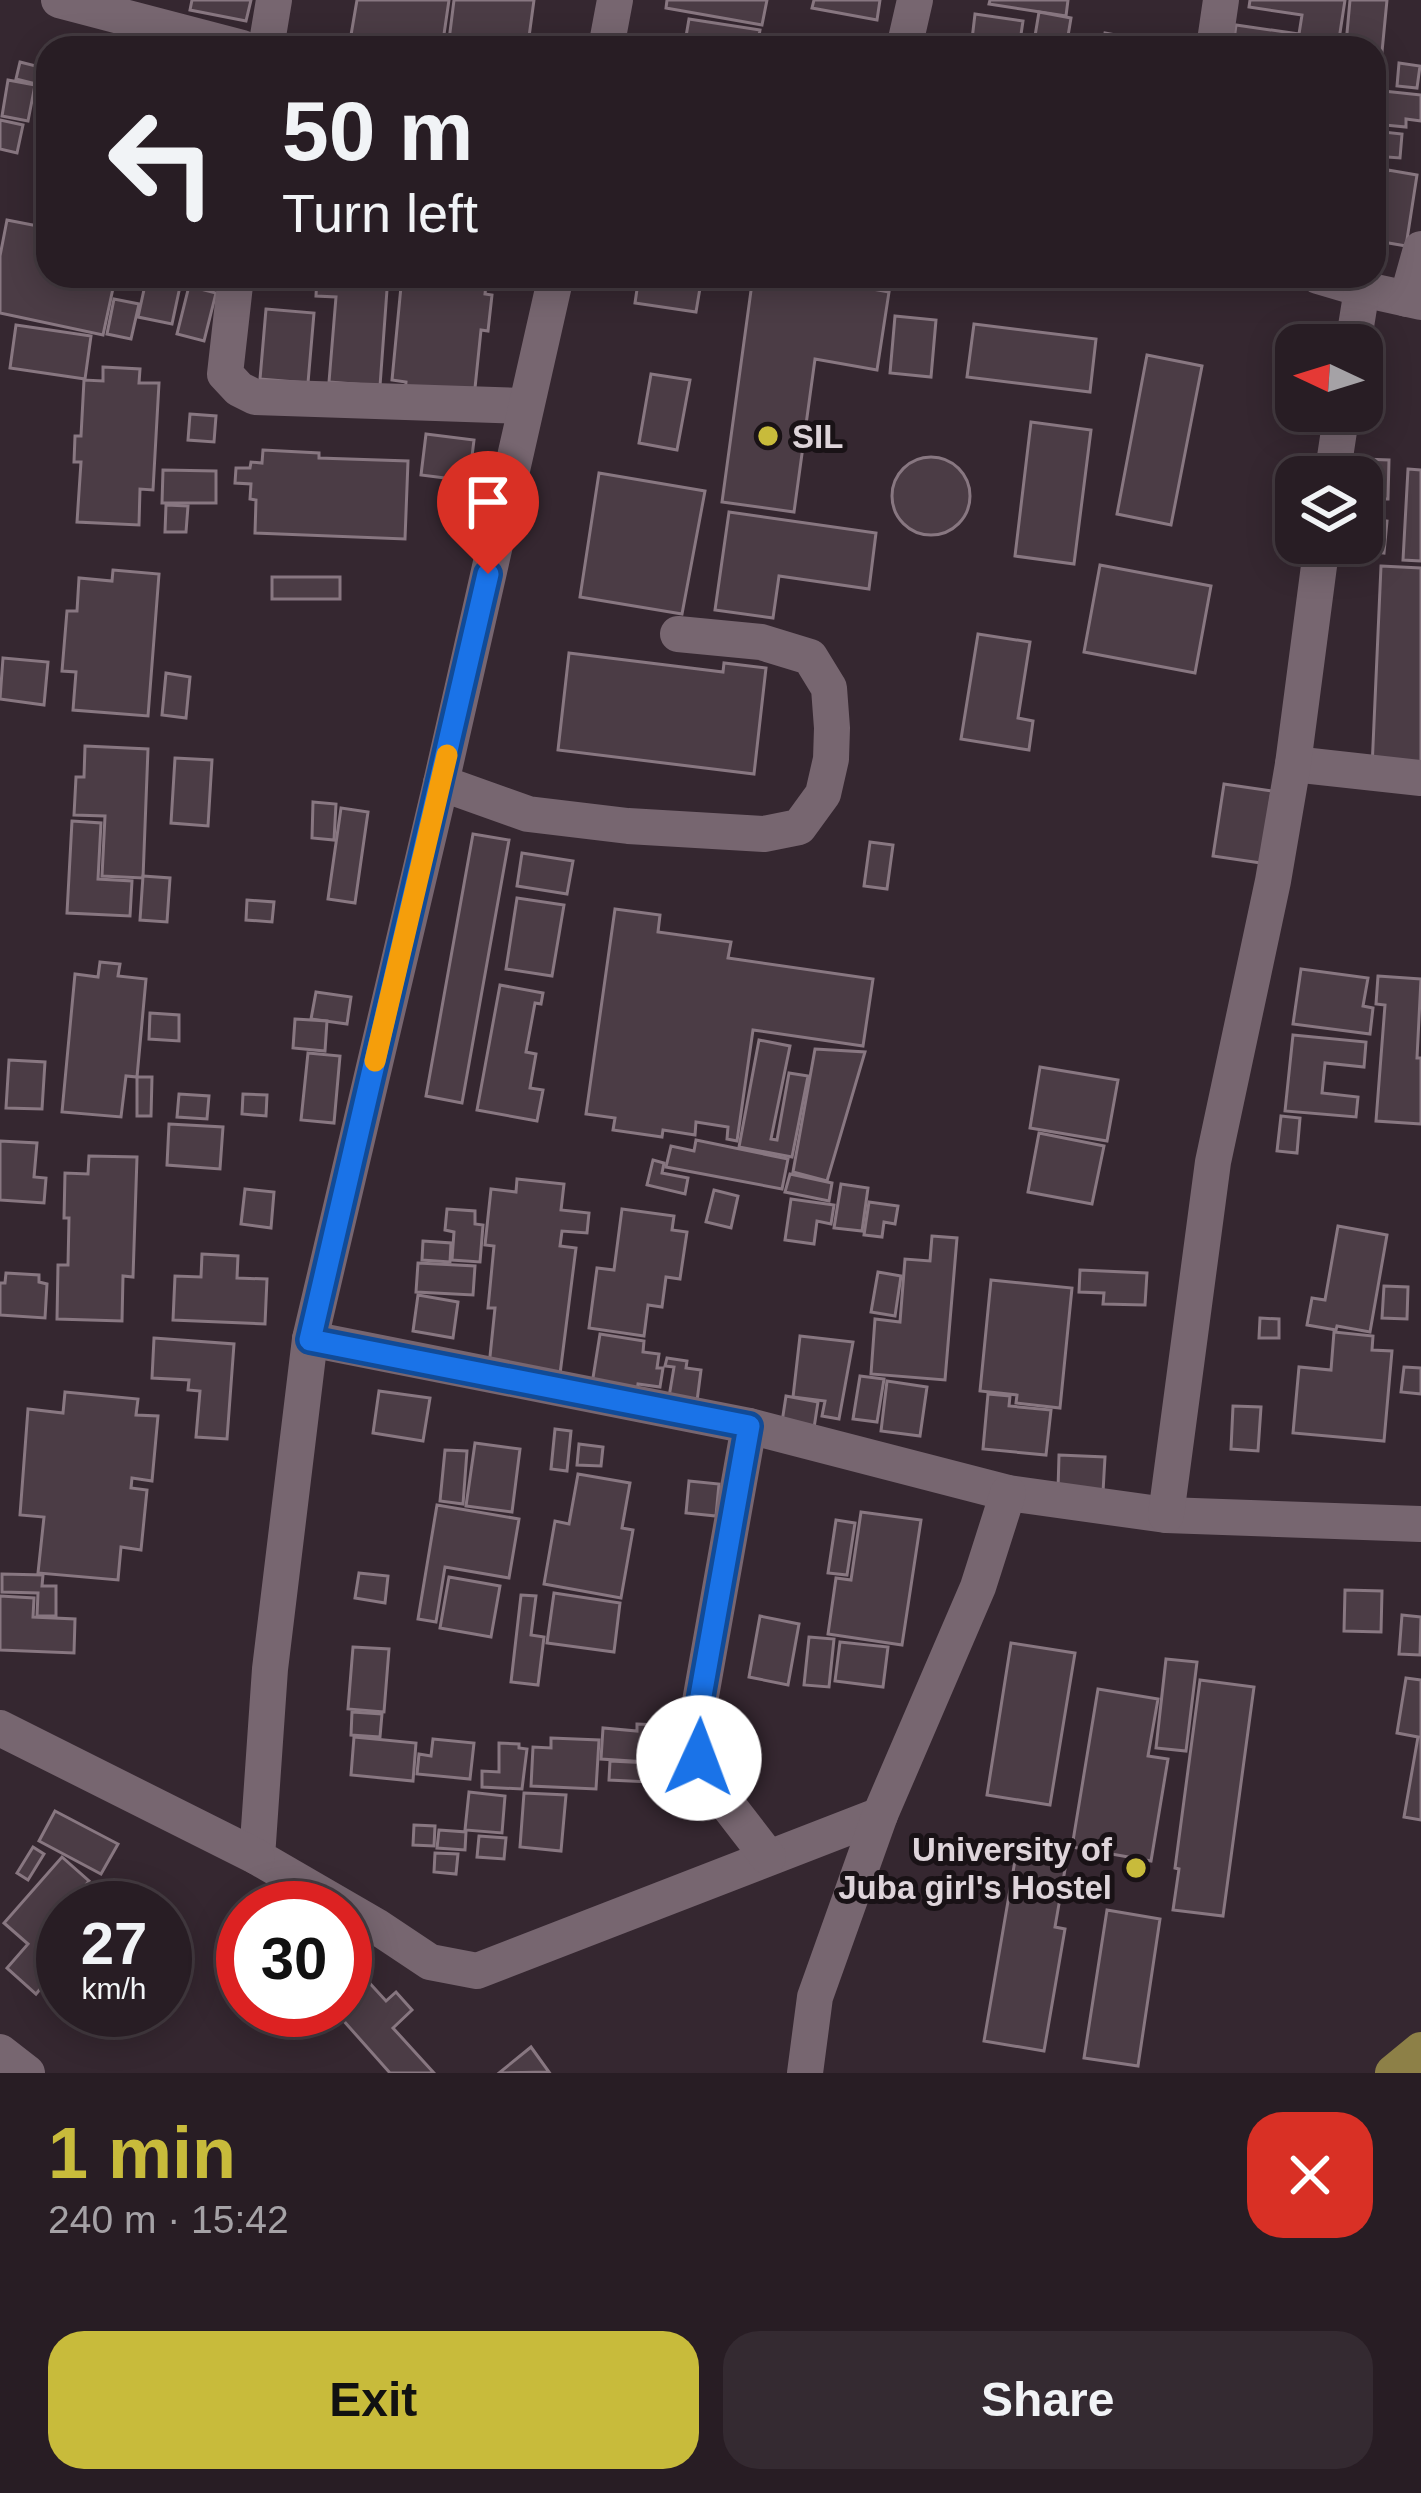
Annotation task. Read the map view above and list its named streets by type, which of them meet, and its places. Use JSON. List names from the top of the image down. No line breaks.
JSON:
{"places":["SIL","University of Juba girl's Hostel"],"north":"left","page":{"turn":["50 m","Turn left"],"speed":"27 km/h","limit":"30","heading":["1 min","240 m · 15:42"],"buttons":["Exit","Share"]}}
